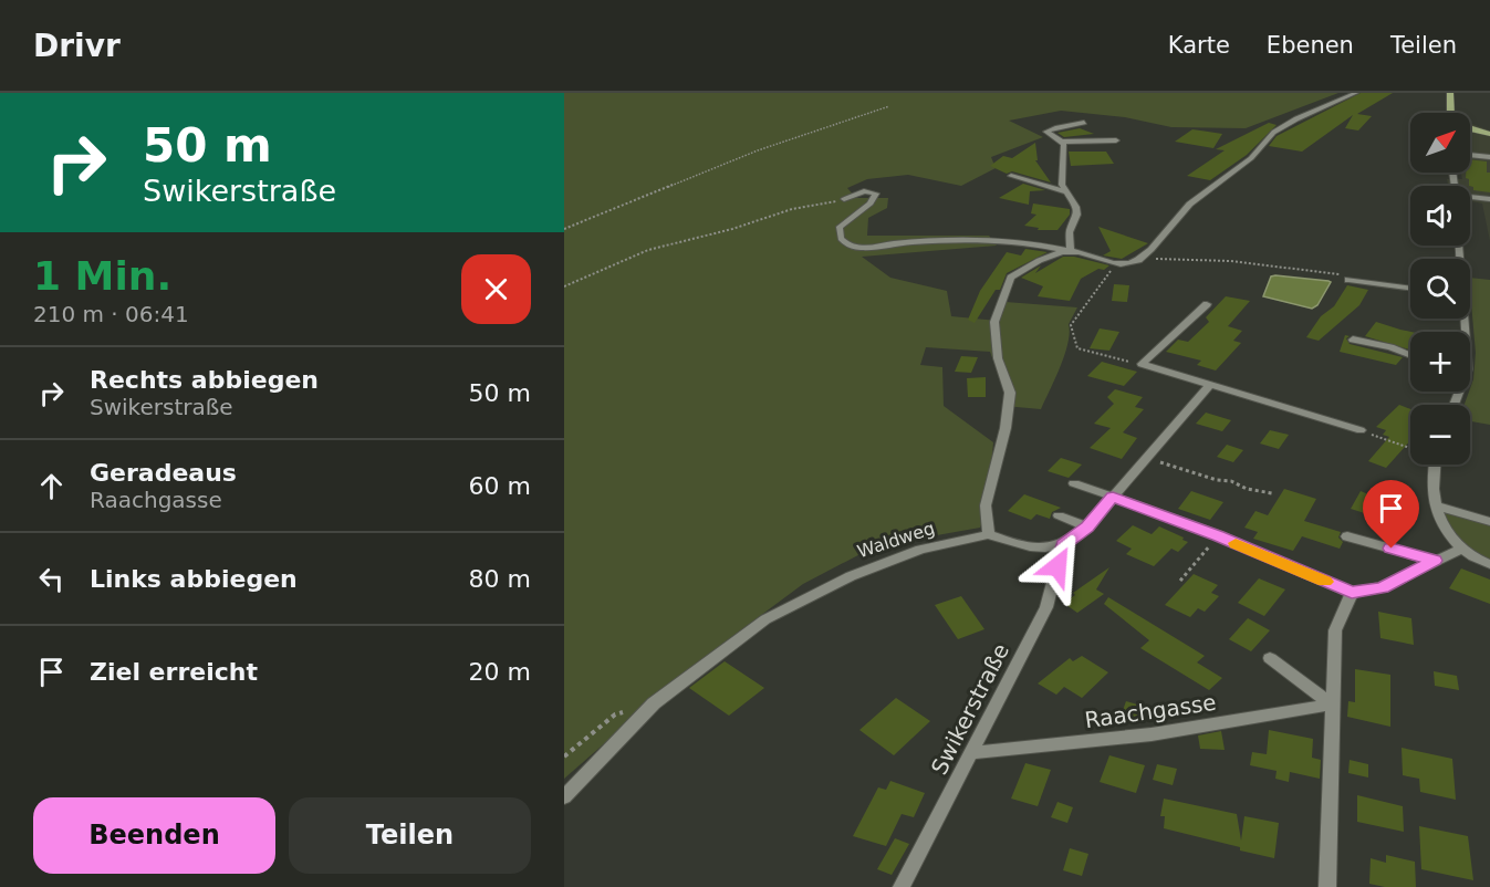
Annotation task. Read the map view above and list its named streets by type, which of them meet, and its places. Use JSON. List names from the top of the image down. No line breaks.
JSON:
{"streets":{"street":["Waldweg","Swikerstraße","Raachgasse"]},"crossings":[["Swikerstraße","Raachgasse"]],"north":"top right","page":{"header":"Drivr","nav":["Karte","Ebenen","Teilen"],"turn":["50 m","Swikerstraße"],"map_buttons":["+","−"],"heading":["1 Min.","210 m · 06:41"],"list":[{"name":"Rechts abbiegen","note":"Swikerstraße","value":"50 m"},{"name":"Geradeaus","note":"Raachgasse","value":"60 m"},{"name":"Links abbiegen","value":"80 m"},{"name":"Ziel erreicht","value":"20 m"}],"buttons":["Beenden","Teilen"]}}
